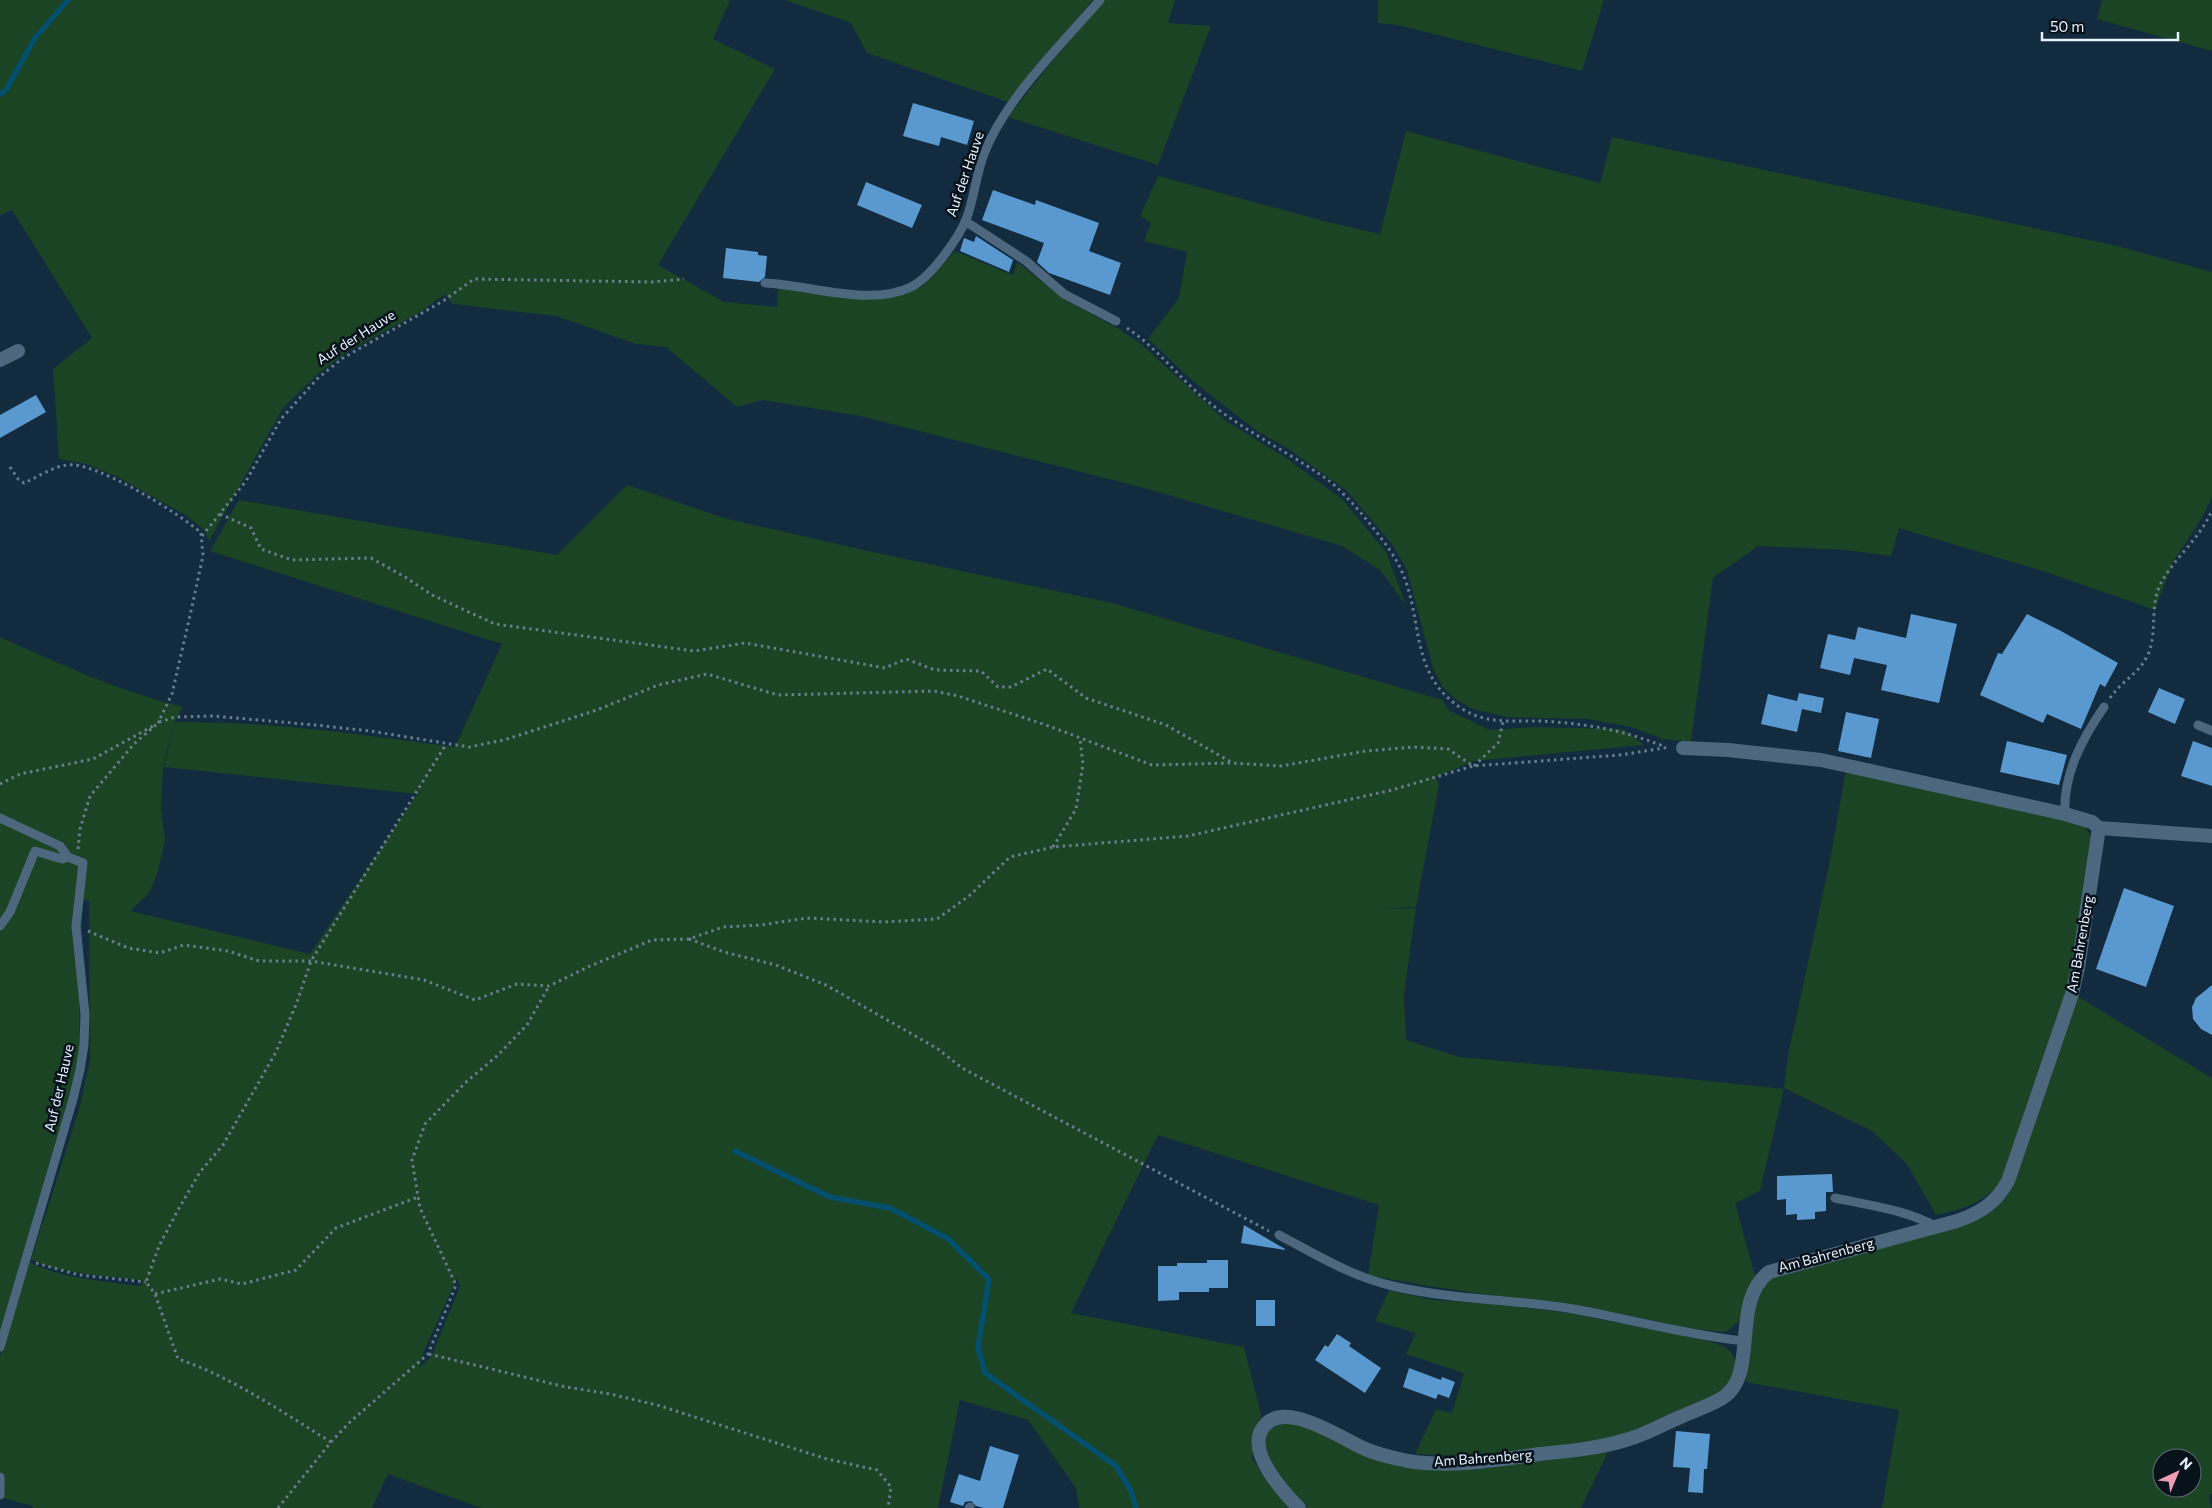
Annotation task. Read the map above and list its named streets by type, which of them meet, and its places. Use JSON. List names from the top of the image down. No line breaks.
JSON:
{"streets":{"street":["Am Bahrenberg"],"lane":["Auf der Hauve"]},"scale_bar":"50 m","north":"top right"}
